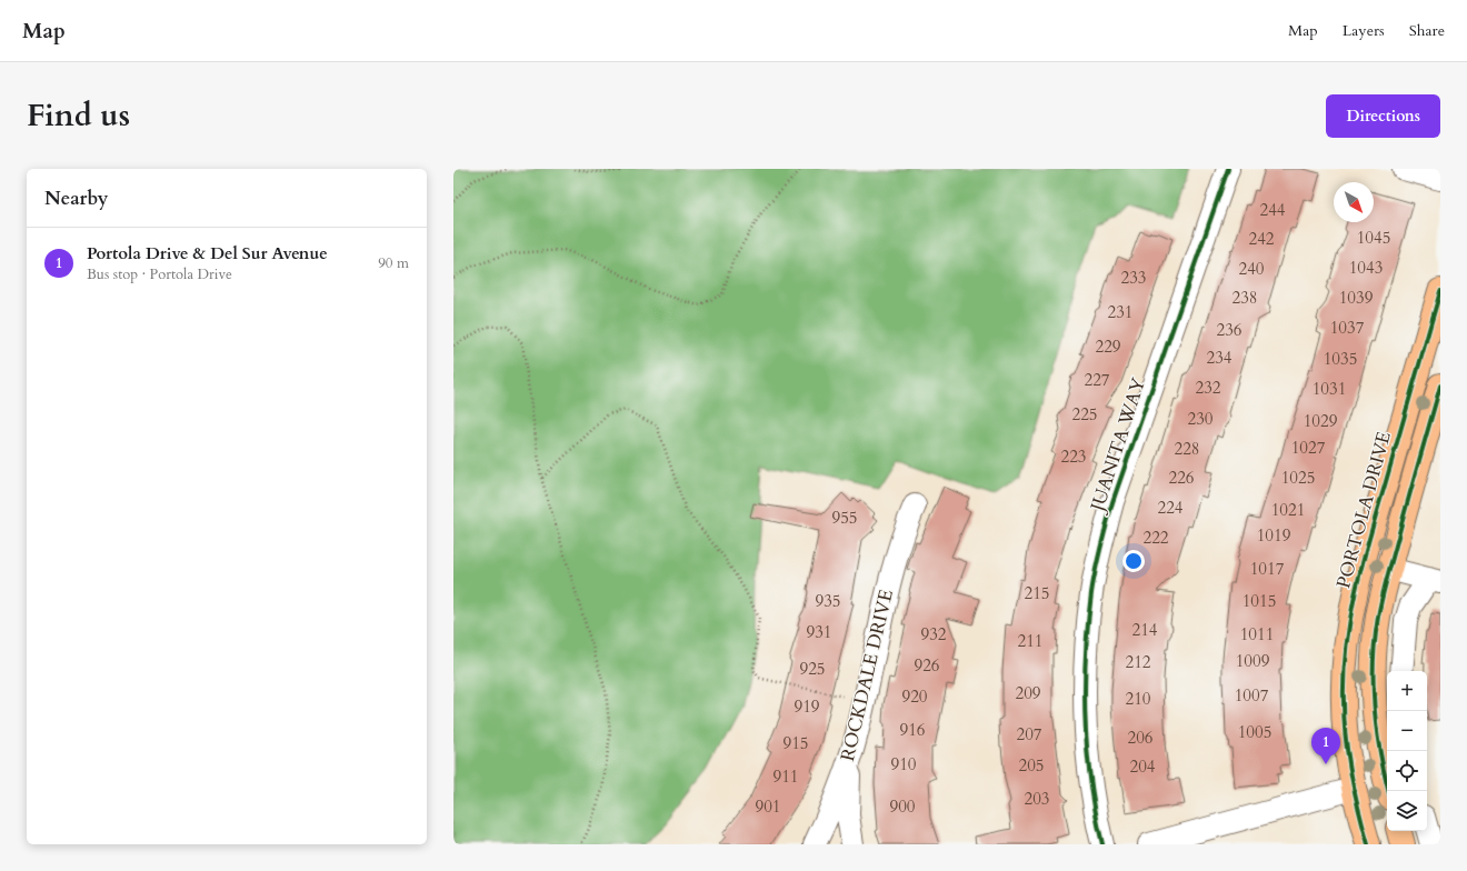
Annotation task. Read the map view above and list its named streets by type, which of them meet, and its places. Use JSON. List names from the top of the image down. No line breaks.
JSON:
{"streets":{"main road":["PORTOLA DRIVE"],"street":["JUANITA WAY","ROCKDALE DRIVE"]},"house_numbers":["244","1045","242","1043","240","233","238","1039","231","1037","236","229","234","1035","227","232","1031","225","230","1029","1027","228","223","226","1025","224","1021","955","1019","222","1017","215","935","1015","214","931","932","1011","211","1009","212","926","925","209","1007","920","210","919","916","1005","207","206","915","910","205","204","911","203","901","900"],"north":"bottom right","page":{"header":"Map","nav":["Map","Layers","Share"],"title":"Find us","buttons":"Directions","heading":"Nearby","list":[{"mark":"1","name":"Portola Drive & Del Sur Avenue","note":"Bus stop · Portola Drive","value":"90 m"}],"map_buttons":["+","−"],"pins":"1"}}
